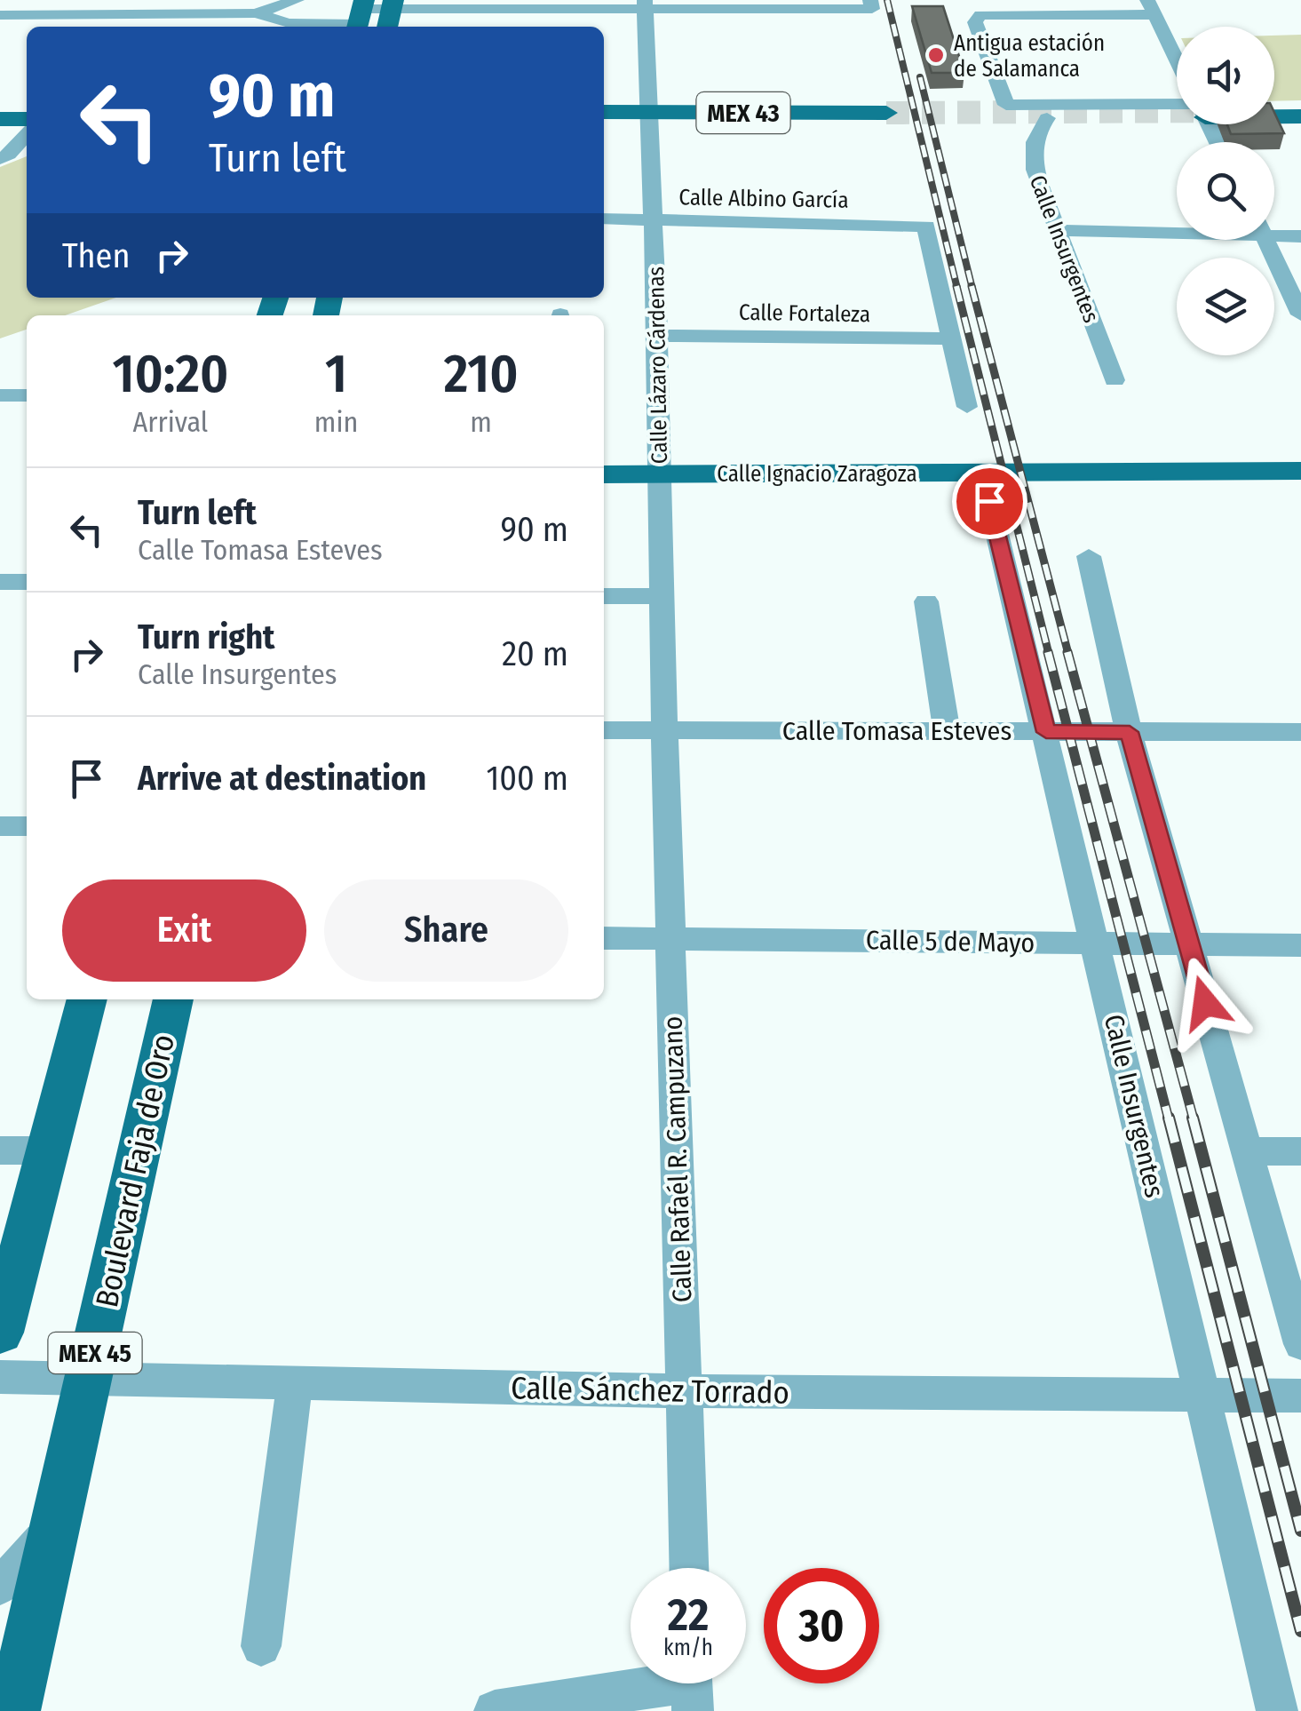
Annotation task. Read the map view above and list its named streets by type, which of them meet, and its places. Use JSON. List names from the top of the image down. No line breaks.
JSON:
{"streets":{"main road":["MEX 43","Calle Ignacio Zaragoza","Boulevard Faja de Oro","MEX 45"],"street":["Calle Albino García","Calle Insurgentes","Calle Fortaleza","Calle Lázaro Cárdenas","Calle Tomasa Esteves","Calle 5 de Mayo","Calle Rafaél R. Campuzano","Calle Sánchez Torrado"]},"crossings":[["MEX 43","Calle Lázaro Cárdenas"],["Calle Albino García","Calle Fortaleza"],["Calle Albino García","Calle Lázaro Cárdenas"],["Calle Insurgentes","Calle Tomasa Esteves"],["Calle Insurgentes","Calle 5 de Mayo"],["Calle Insurgentes","Calle Sánchez Torrado"],["Calle Fortaleza","Calle Lázaro Cárdenas"],["Calle Lázaro Cárdenas","Calle Ignacio Zaragoza"],["Calle Lázaro Cárdenas","Calle Tomasa Esteves"],["Calle Lázaro Cárdenas","Calle Rafaél R. Campuzano"],["Calle Tomasa Esteves","Calle Rafaél R. Campuzano"],["Calle 5 de Mayo","Calle Rafaél R. Campuzano"],["Calle Rafaél R. Campuzano","Calle Sánchez Torrado"],["Boulevard Faja de Oro","Calle Sánchez Torrado"]],"places":["Antigua estación de Salamanca"],"page":{"turn":["90 m","Turn left"],"then":"Then","eta":["10:20","Arrival","1","min","210","m"],"list":[{"name":"Turn left","note":"Calle Tomasa Esteves","value":"90 m"},{"name":"Turn right","note":"Calle Insurgentes","value":"20 m"},{"name":"Arrive at destination","value":"100 m"}],"buttons":["Exit","Share"],"speed":"22 km/h","limit":"30"}}
